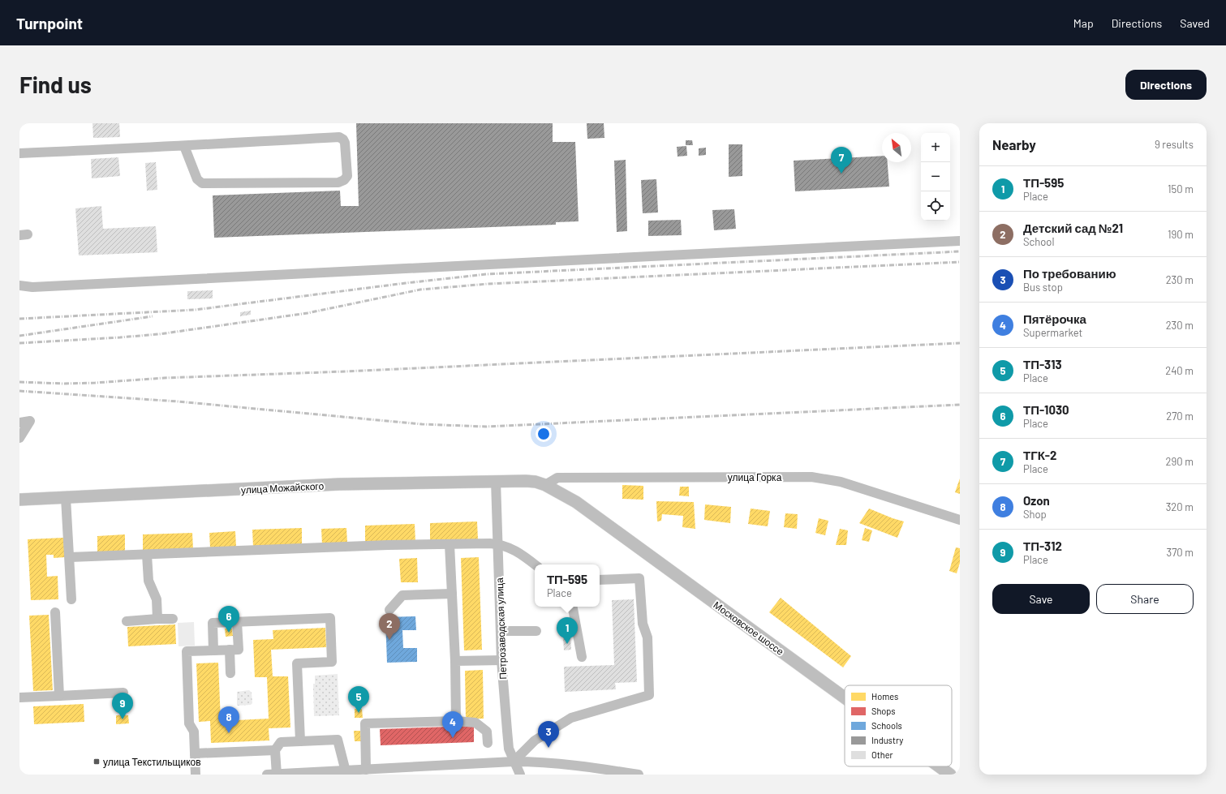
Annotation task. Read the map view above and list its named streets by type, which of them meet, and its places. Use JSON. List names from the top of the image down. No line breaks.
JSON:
{"streets":{"main road":["улица Можайского","Московское шоссе"],"street":["улица Горка","Петрозаводская улица"]},"crossings":[["улица Горка","улица Можайского"],["улица Горка","Московское шоссе"],["улица Можайского","Московское шоссе"],["улица Можайского","Петрозаводская улица"]],"places":{"transit":["улица Текстильщиков"]},"legend":["Homes","Shops","Schools","Industry","Other"],"north":"top left","page":{"header":"Turnpoint","nav":["Map","Directions","Saved"],"buttons":["Directions",["Save","Share"]],"title":"Find us","heading":["Nearby","9 results"],"map_buttons":["+","−"],"pins":["7","6","2","1","5","9","8","4","3"],"list":[{"mark":"1","name":"ТП-595","note":"Place","value":"150 m"},{"mark":"2","name":"Детский сад №21","note":"School","value":"190 m"},{"mark":"3","name":"По требованию","note":"Bus stop","value":"230 m"},{"mark":"4","name":"Пятёрочка","note":"Supermarket","value":"230 m"},{"mark":"5","name":"ТП-313","note":"Place","value":"240 m"},{"mark":"6","name":"ТП-1030","note":"Place","value":"270 m"},{"mark":"7","name":"ТГК-2","note":"Place","value":"290 m"},{"mark":"8","name":"Ozon","note":"Shop","value":"320 m"},{"mark":"9","name":"ТП-312","note":"Place","value":"370 m"}],"popup":["ТП-595","Place"]}}
